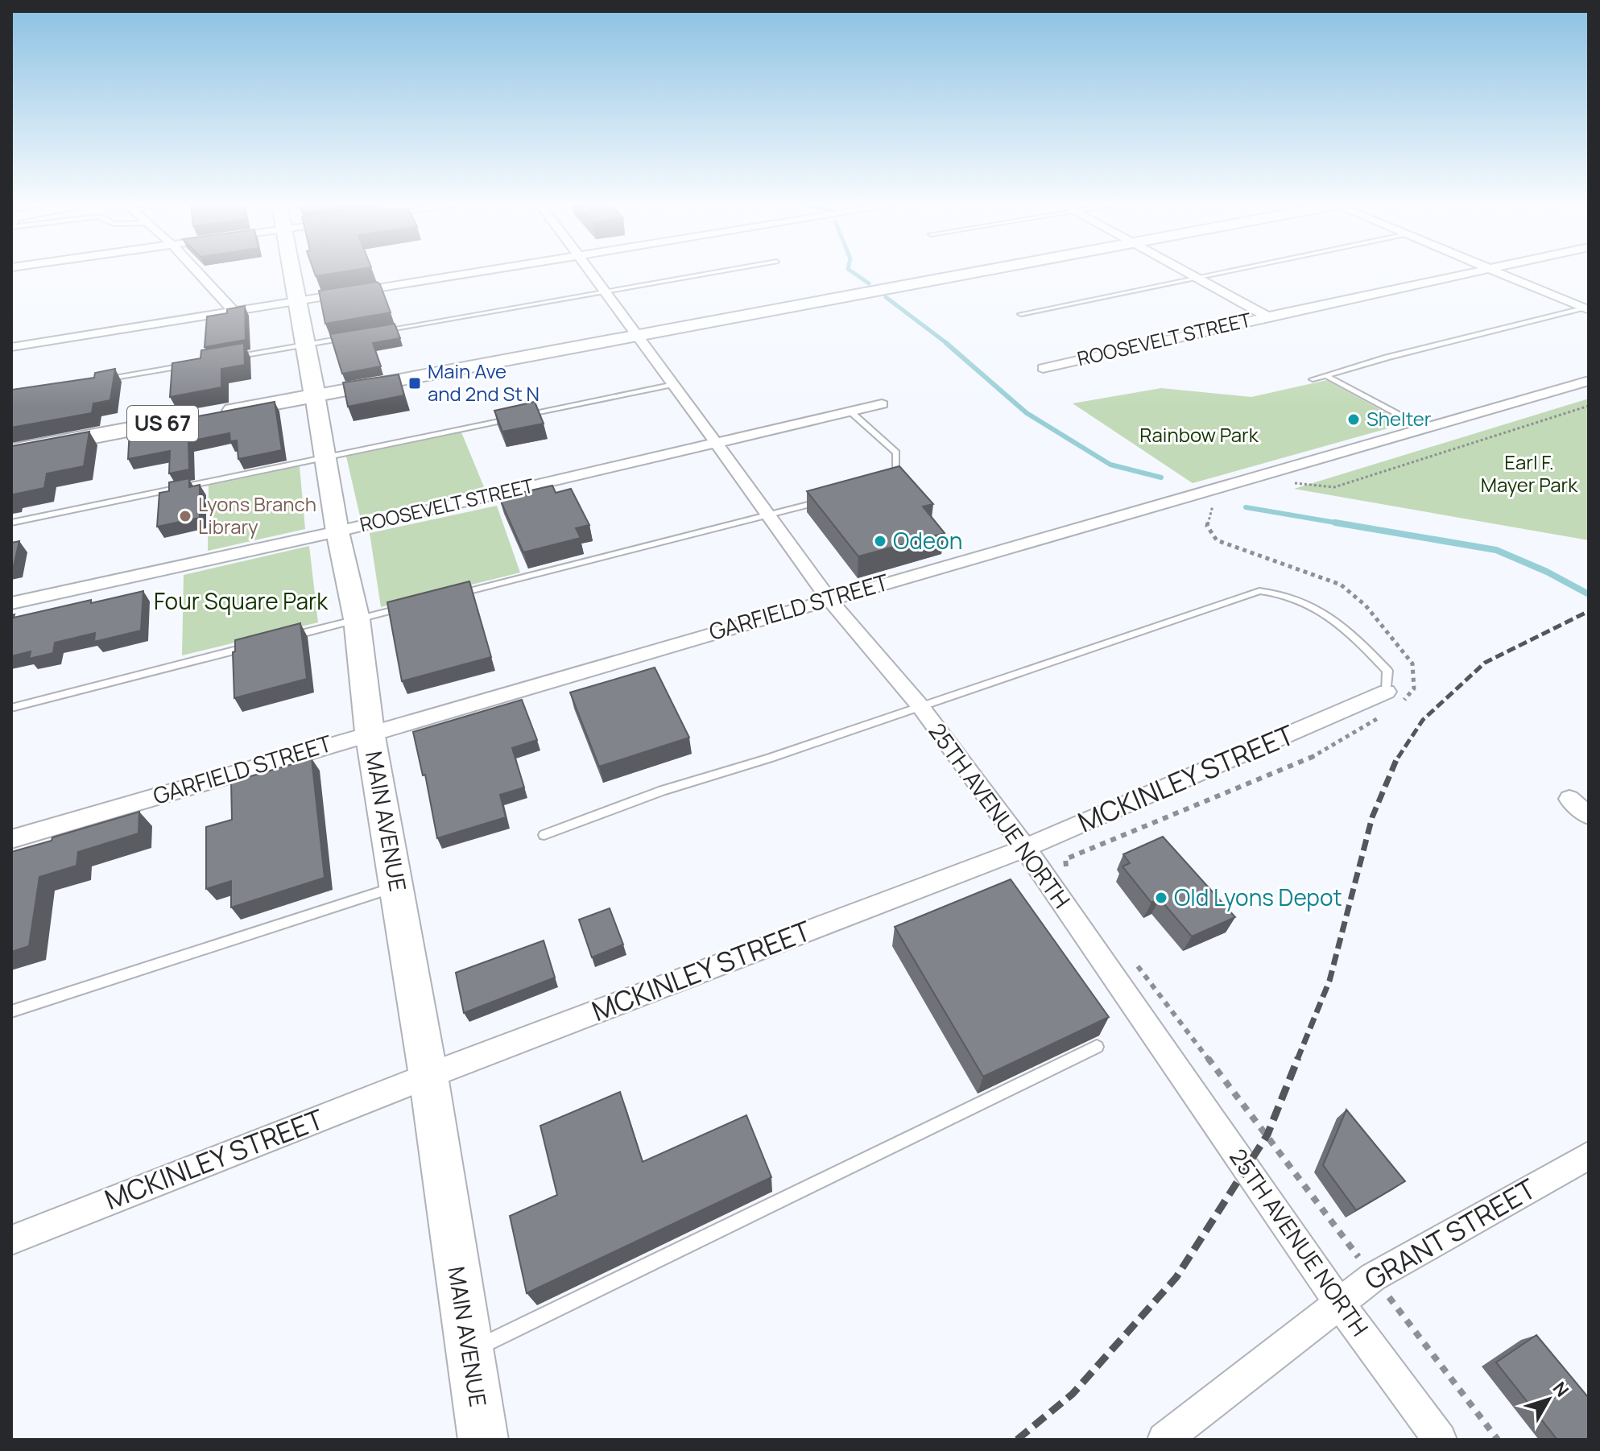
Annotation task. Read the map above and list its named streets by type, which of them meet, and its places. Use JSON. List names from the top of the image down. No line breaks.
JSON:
{"streets":{"main road":["US 67","MAIN AVENUE"],"street":["ROOSEVELT STREET","GARFIELD STREET","MCKINLEY STREET","25TH AVENUE NORTH","GRANT STREET"]},"crossings":[["ROOSEVELT STREET","25TH AVENUE NORTH"],["ROOSEVELT STREET","MAIN AVENUE"],["US 67","MAIN AVENUE"],["GARFIELD STREET","25TH AVENUE NORTH"],["GARFIELD STREET","MAIN AVENUE"],["MCKINLEY STREET","25TH AVENUE NORTH"],["MCKINLEY STREET","MAIN AVENUE"],["25TH AVENUE NORTH","GRANT STREET"]],"parks":["Rainbow Park","Earl F. Mayer Park","Four Square Park"],"places":{"transit":["Main Ave and 2nd St N"],"other":["Shelter","Lyons Branch Library","Odeon","Old Lyons Depot"]},"north":"top right"}
